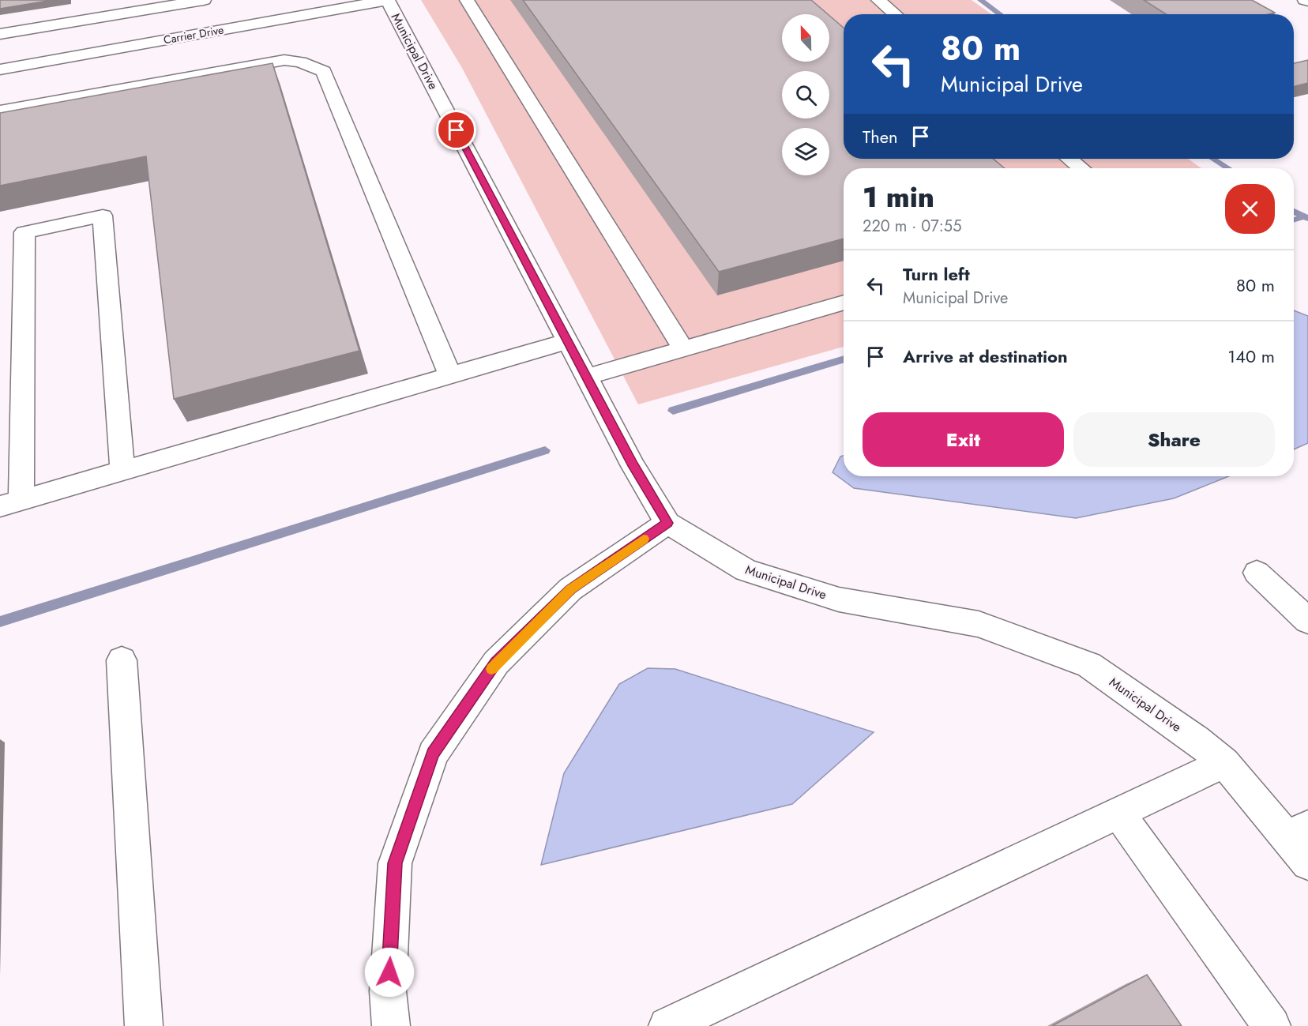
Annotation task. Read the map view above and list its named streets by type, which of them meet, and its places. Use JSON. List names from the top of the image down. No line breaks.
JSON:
{"streets":{"street":["Carrier Drive","Municipal Drive"]},"crossings":[["Carrier Drive","Municipal Drive"]],"north":"top","page":{"turn":["80 m","Municipal Drive"],"then":"Then","heading":["1 min","220 m · 07:55"],"list":[{"name":"Turn left","note":"Municipal Drive","value":"80 m"},{"name":"Arrive at destination","value":"140 m"}],"buttons":["Exit","Share"]}}
